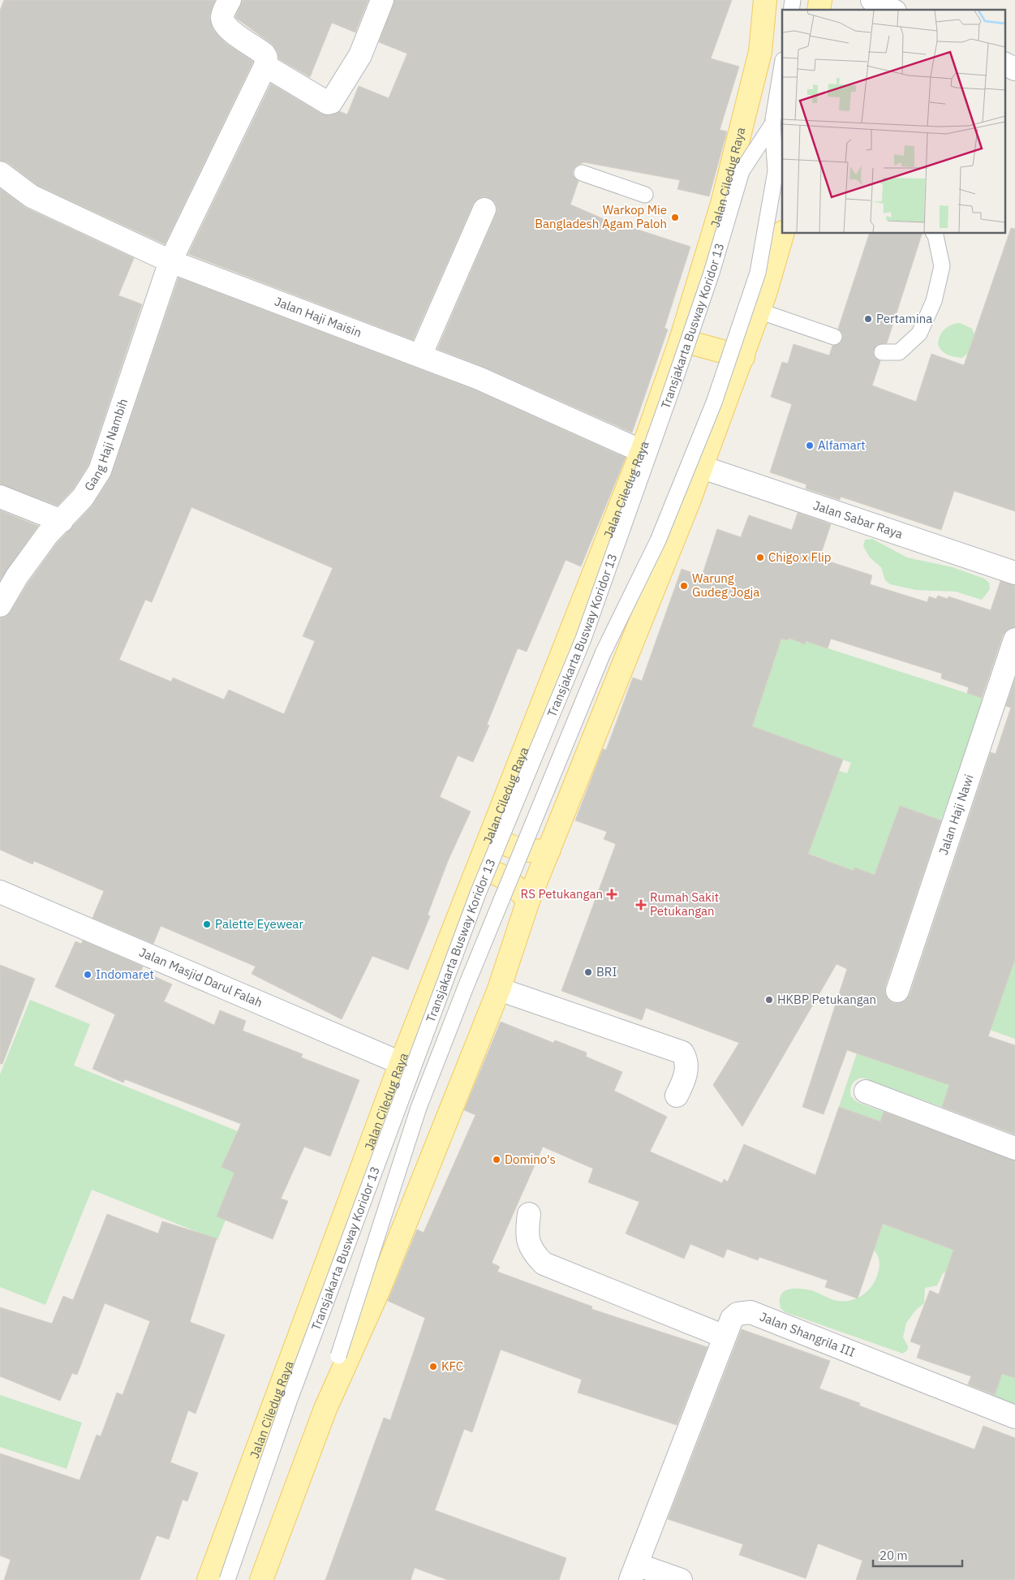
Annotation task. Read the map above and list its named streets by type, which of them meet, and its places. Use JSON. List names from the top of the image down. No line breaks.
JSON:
{"streets":{"main road":["Jalan Ciledug Raya"],"street":["Jalan Haji Maisin","Gang Haji Nambih","Jalan Sabar Raya","Jalan Haji Nawi","Jalan Masjid Darul Falah","Jalan Shangrila III"],"lane":["Transjakarta Busway Koridor 13"]},"crossings":[["Jalan Ciledug Raya","Jalan Haji Maisin"],["Jalan Ciledug Raya","Jalan Masjid Darul Falah"],["Jalan Haji Maisin","Gang Haji Nambih"]],"places":{"other":["Warkop Mie Bangladesh Agam Paloh","Pertamina","Alfamart","Chigo x Flip","Warung Gudeg Jogja","Palette Eyewear","BRI","Indomaret","HKBP Petukangan","Domino's","KFC"],"health":["RS Petukangan","Rumah Sakit Petukangan"]},"scale_bar":"20 m"}
